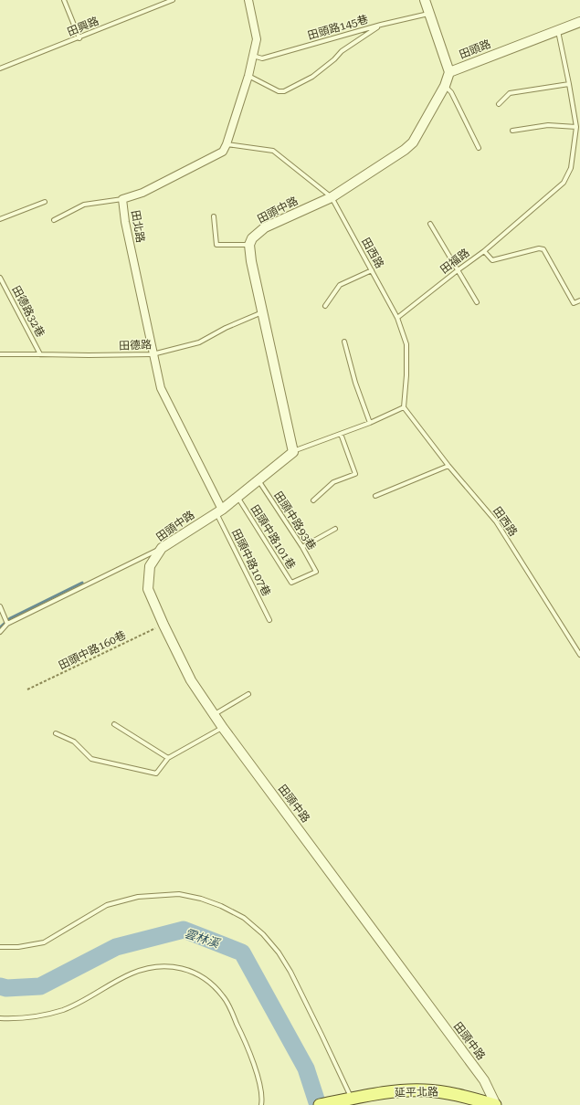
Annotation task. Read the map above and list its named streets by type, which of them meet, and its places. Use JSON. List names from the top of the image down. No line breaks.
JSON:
{"streets":{"main road":["延平北路"],"street":["田頭路","田頭中路","田北路"],"lane":["田興路","田頭路145巷","田西路","田福路","田德路32巷","田德路","田頭中路93巷","田頭中路101巷","田頭中路107巷"],"path":["田頭中路160巷"]},"crossings":[["田頭路145巷","田頭路"],["田頭路145巷","田北路"],["田頭路","田頭中路"],["田頭路","田福路"],["田頭中路","田北路"],["田頭中路","田西路"],["田頭中路","田頭中路93巷"],["田頭中路","田頭中路101巷"],["田頭中路","田頭中路107巷"],["田頭中路","田頭中路160巷"],["田頭中路","延平北路"],["田北路","田德路"],["田北路","田頭中路107巷"],["田西路","田福路"],["田德路32巷","田德路"],["田頭中路93巷","田頭中路101巷"]],"water":["雲林溪"]}
